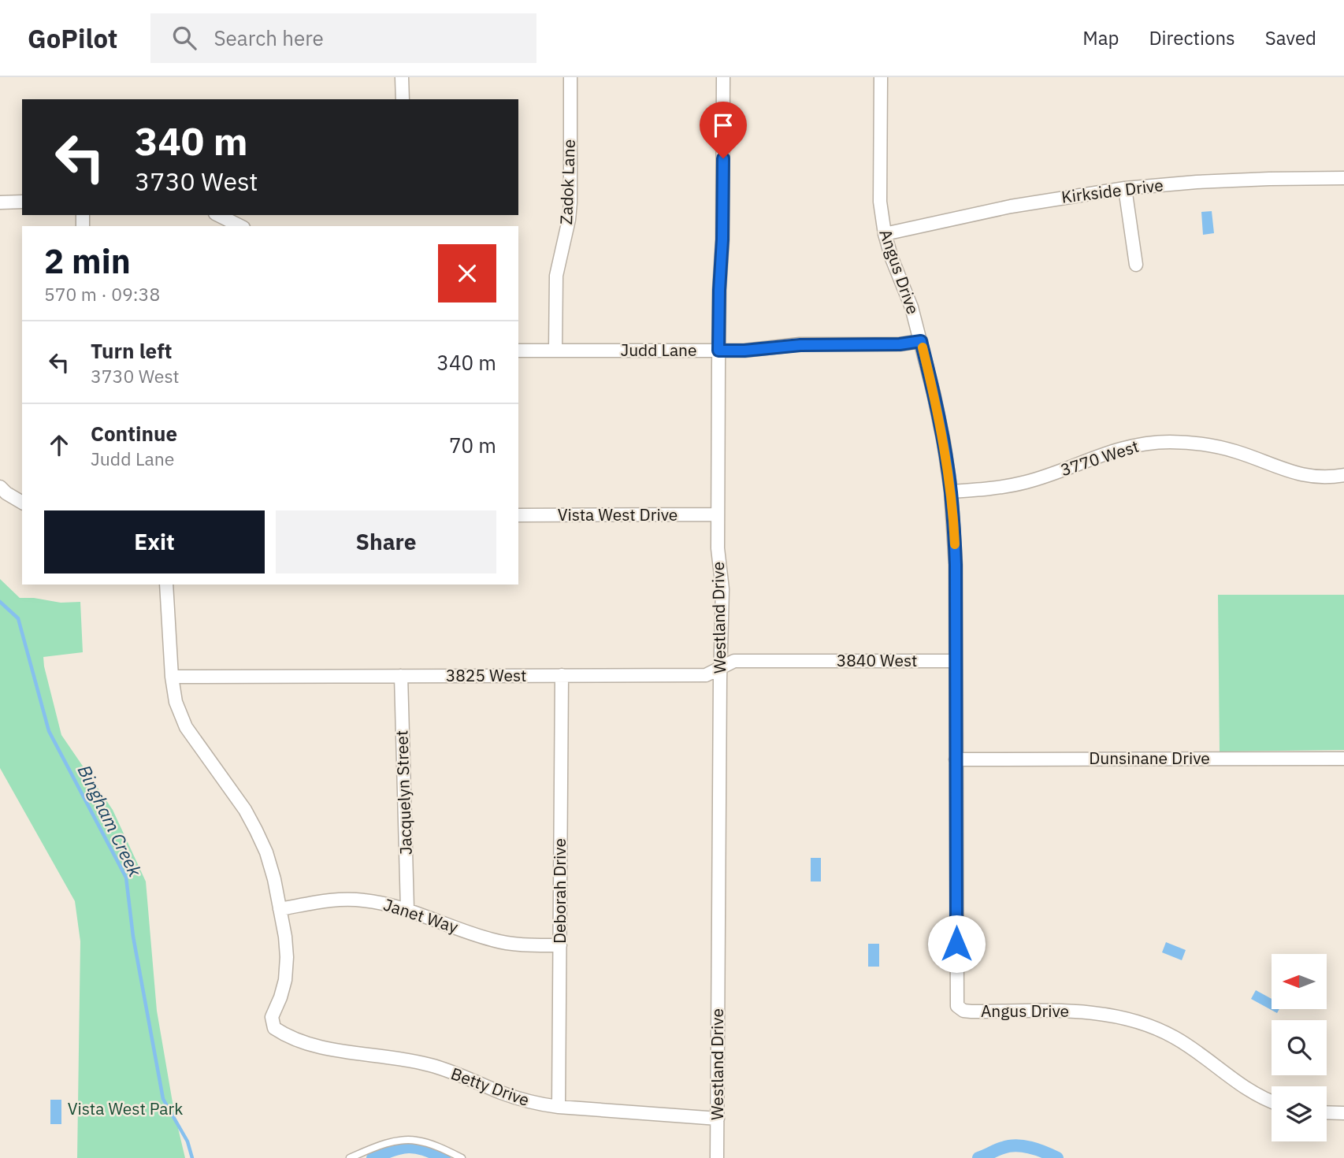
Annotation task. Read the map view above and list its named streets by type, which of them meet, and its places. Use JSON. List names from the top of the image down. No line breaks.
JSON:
{"streets":{"street":["Zadok Lane","Kirkside Drive","Angus Drive","Judd Lane","3770 West","Vista West Drive","Westland Drive","3840 West","3825 West","Dunsinane Drive","Jacquelyn Street","Deborah Drive","Janet Way","Betty Drive"]},"crossings":[["Zadok Lane","Judd Lane"],["Kirkside Drive","Angus Drive"],["Angus Drive","Judd Lane"],["Angus Drive","3770 West"],["Angus Drive","3840 West"],["Angus Drive","Dunsinane Drive"],["Judd Lane","Westland Drive"],["Vista West Drive","Westland Drive"],["Westland Drive","3825 West"],["Westland Drive","Betty Drive"],["3840 West","3825 West"],["3825 West","Jacquelyn Street"],["3825 West","Deborah Drive"],["Jacquelyn Street","Janet Way"],["Deborah Drive","Janet Way"],["Deborah Drive","Betty Drive"],["Janet Way","Betty Drive"]],"water":["Bingham Creek"],"parks":["Vista West Park"],"north":"left","page":{"header":"GoPilot","search":"Search here","nav":["Map","Directions","Saved"],"turn":["340 m","3730 West"],"heading":["2 min","570 m · 09:38"],"list":[{"name":"Turn left","note":"3730 West","value":"340 m"},{"name":"Continue","note":"Judd Lane","value":"70 m"}],"buttons":["Exit","Share"]}}
